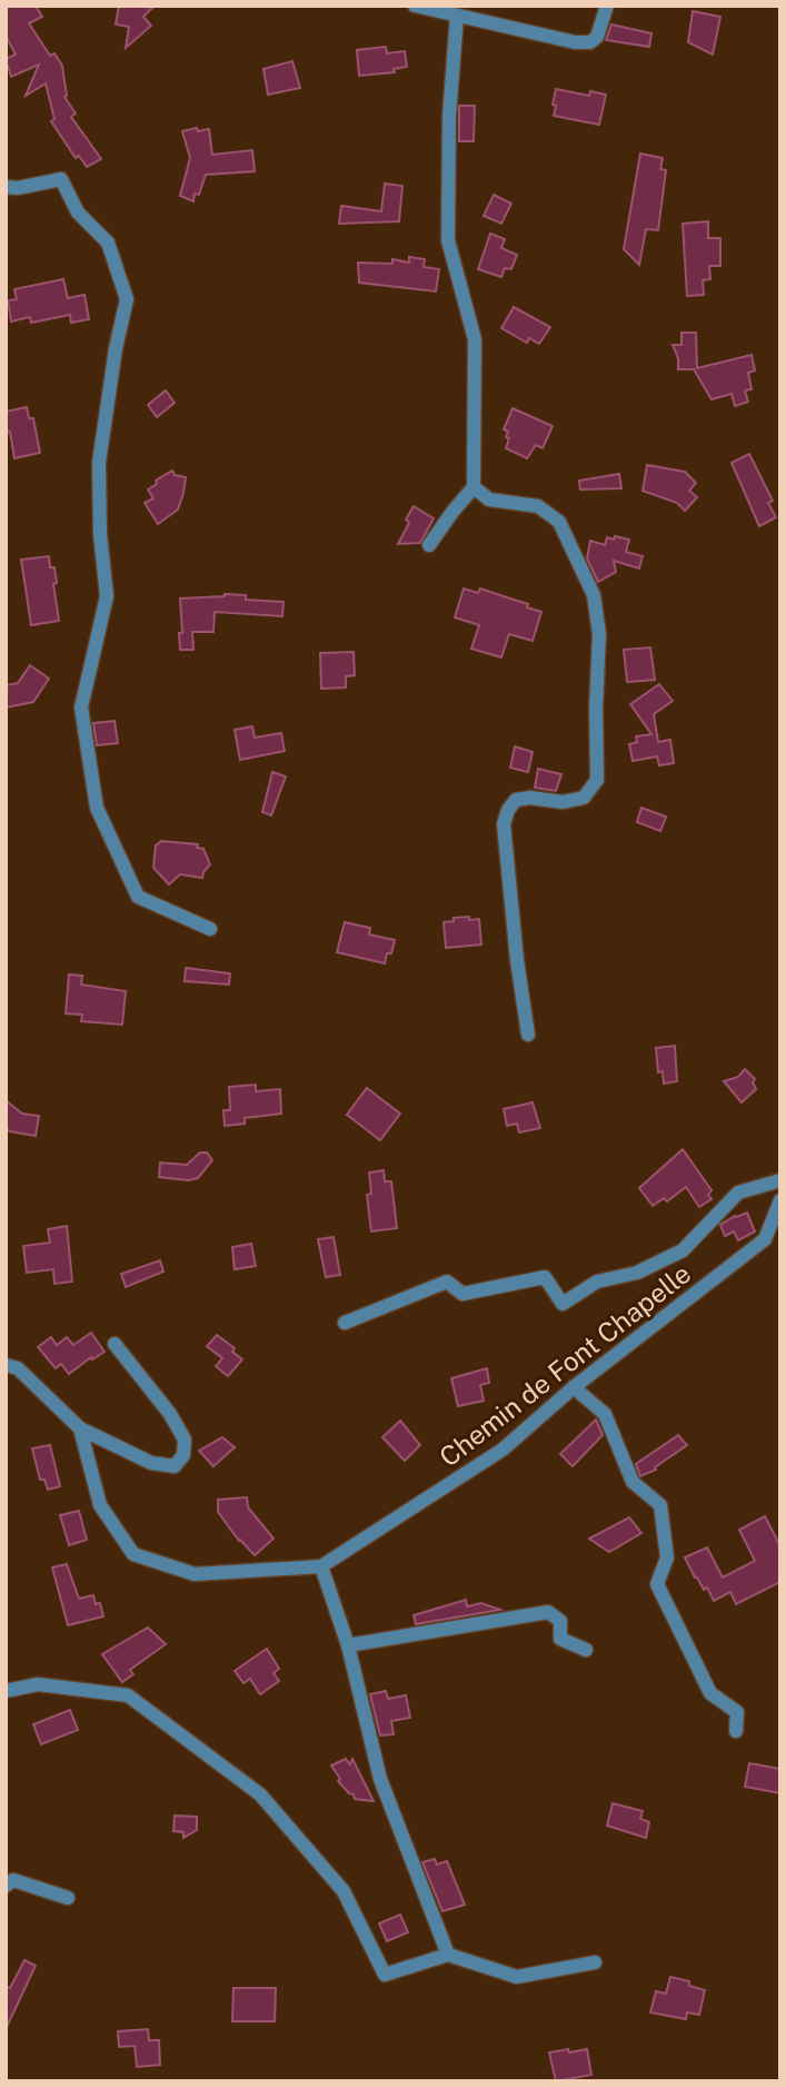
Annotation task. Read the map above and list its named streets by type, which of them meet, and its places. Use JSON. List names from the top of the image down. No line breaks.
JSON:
{"streets":{"street":["Chemin de Font Chapelle"]}}
